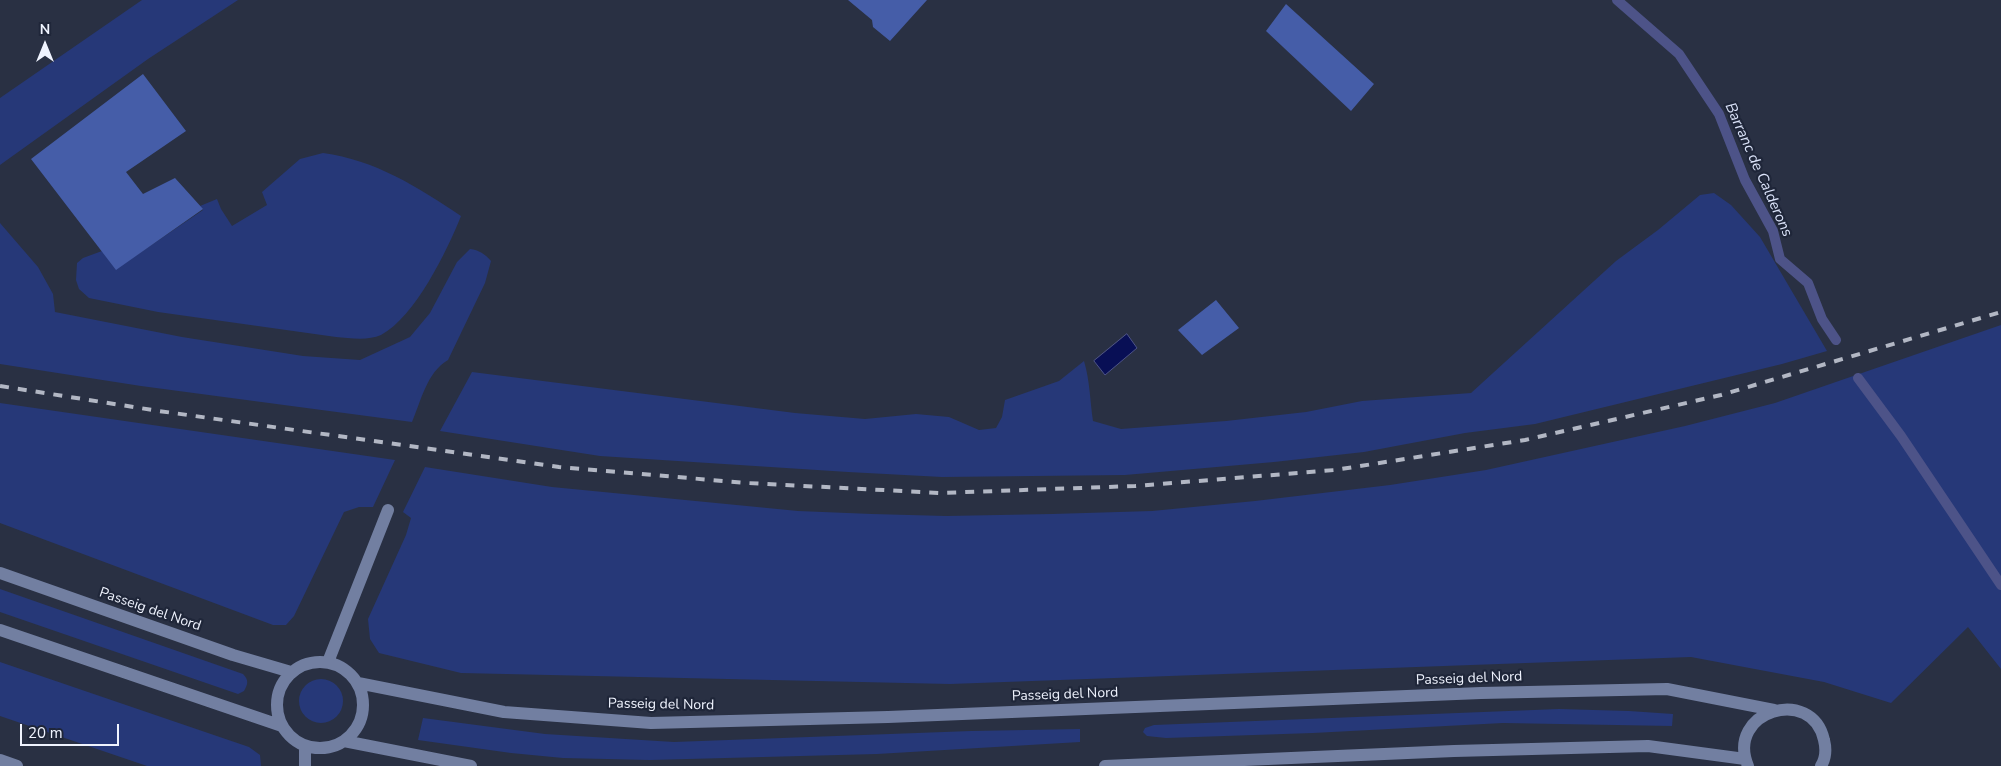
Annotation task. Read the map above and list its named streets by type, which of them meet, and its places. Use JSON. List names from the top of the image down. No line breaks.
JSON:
{"streets":{"street":["Passeig del Nord"]},"water":["Barranc de Calderons"],"scale_bar":"20 m","north":"top"}
